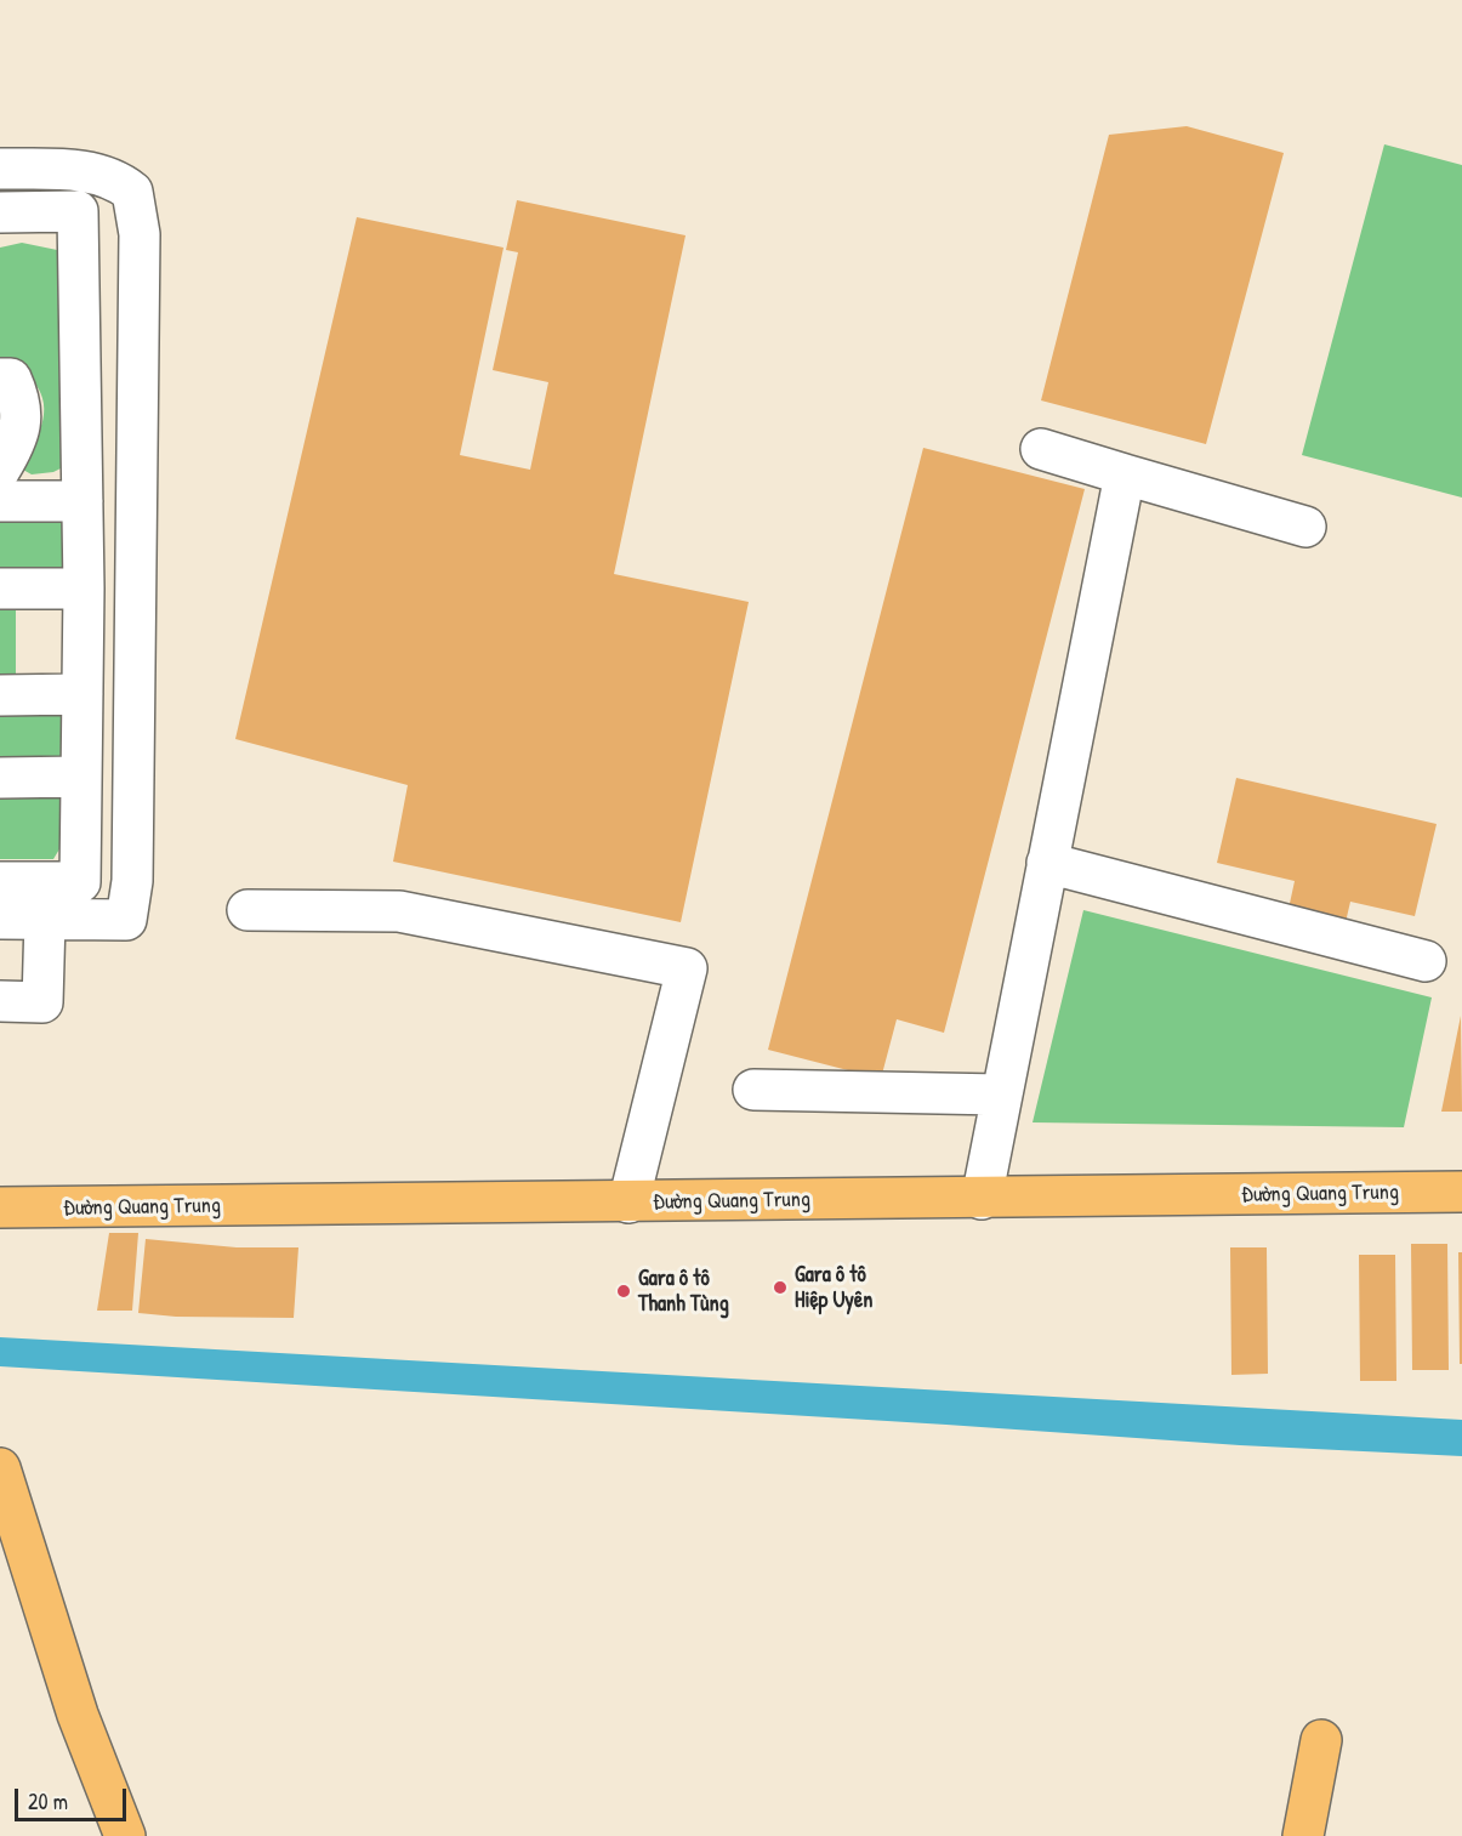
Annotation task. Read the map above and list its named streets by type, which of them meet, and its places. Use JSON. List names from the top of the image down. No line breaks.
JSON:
{"streets":{"main road":["Đường Quang Trung"]},"places":["Gara ô tô Hiệp Uyên","Gara ô tô Thanh Tùng"],"scale_bar":"20 m"}
